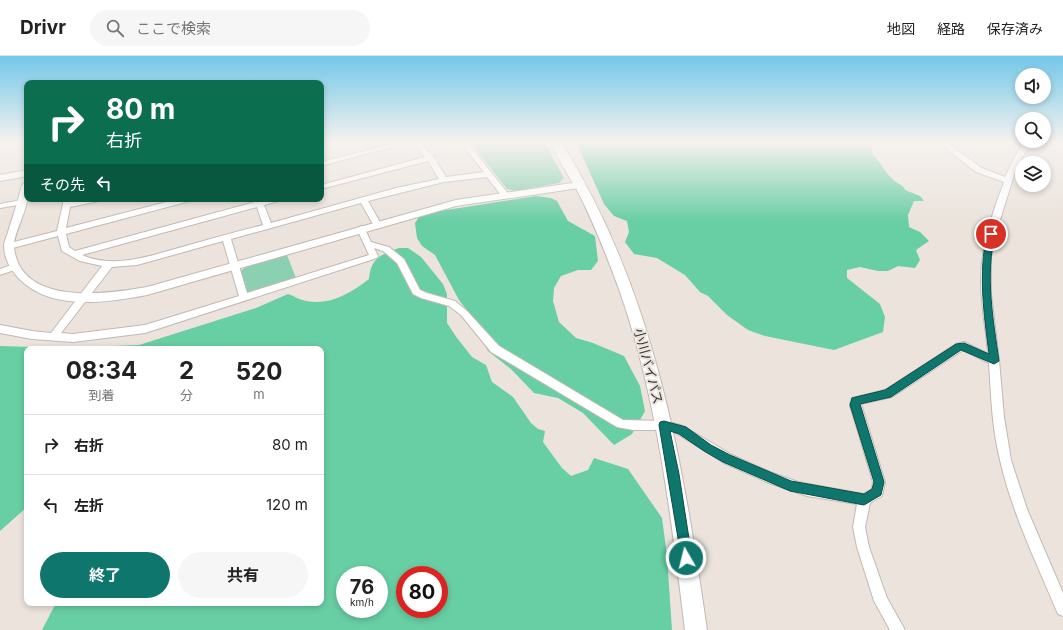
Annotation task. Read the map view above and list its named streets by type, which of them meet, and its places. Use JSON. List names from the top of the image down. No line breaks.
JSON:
{"streets":{"highway":["小川バイパス"]},"page":{"header":"Drivr","search":"ここで検索","nav":["地図","経路","保存済み"],"turn":["80 m","右折"],"then":"その先","eta":["08:34","到着","2","分","520","m"],"list":[{"name":"右折","value":"80 m"},{"name":"左折","value":"120 m"}],"buttons":["終了","共有"],"speed":"76 km/h","limit":"80"}}
